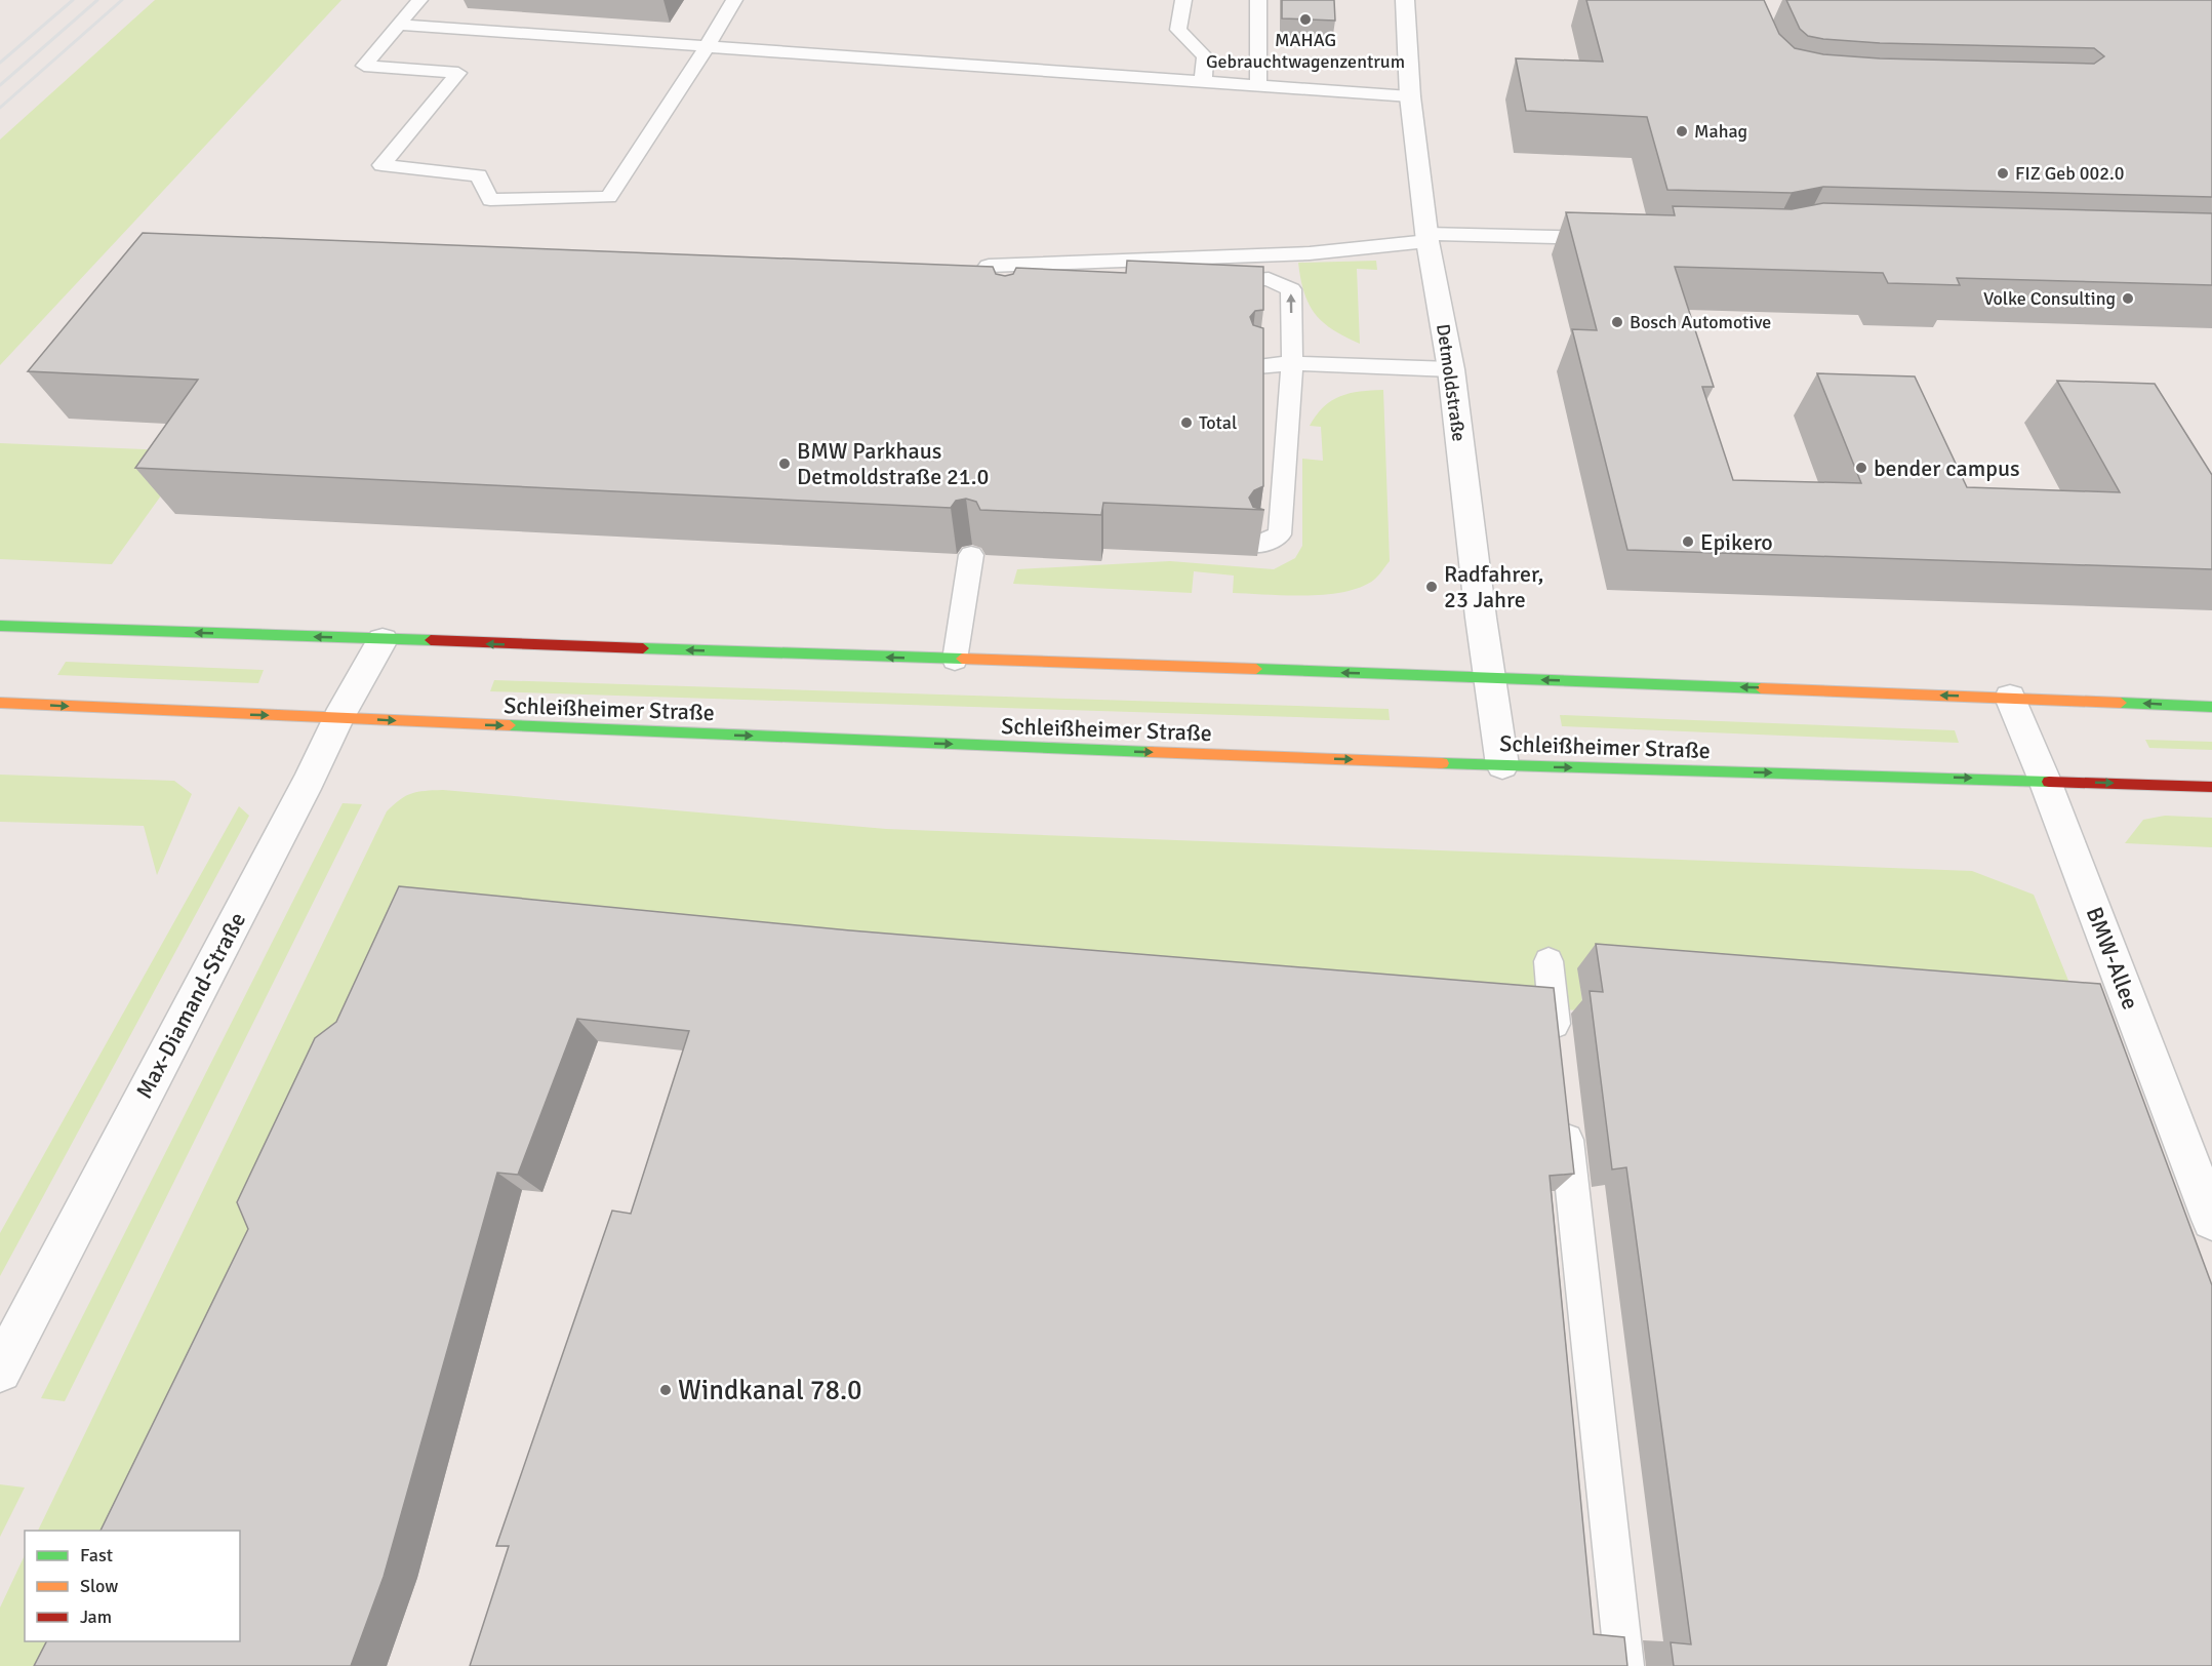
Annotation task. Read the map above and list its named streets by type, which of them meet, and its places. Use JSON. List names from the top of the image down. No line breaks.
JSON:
{"streets":{"main road":["Schleißheimer Straße"],"street":["Detmoldstraße","BMW-Allee","Max-Diamand-Straße"]},"crossings":[["Detmoldstraße","Schleißheimer Straße"],["Schleißheimer Straße","BMW-Allee"],["Schleißheimer Straße","Max-Diamand-Straße"]],"places":["MAHAG Gebrauchtwagenzentrum","Mahag","FIZ Geb 002.0","Volke Consulting","Bosch Automotive","Total","BMW Parkhaus Detmoldstraße 21.0","bender campus","Epikero","Radfahrer, 23 Jahre","Windkanal 78.0"],"legend":["Fast","Slow","Jam"]}
